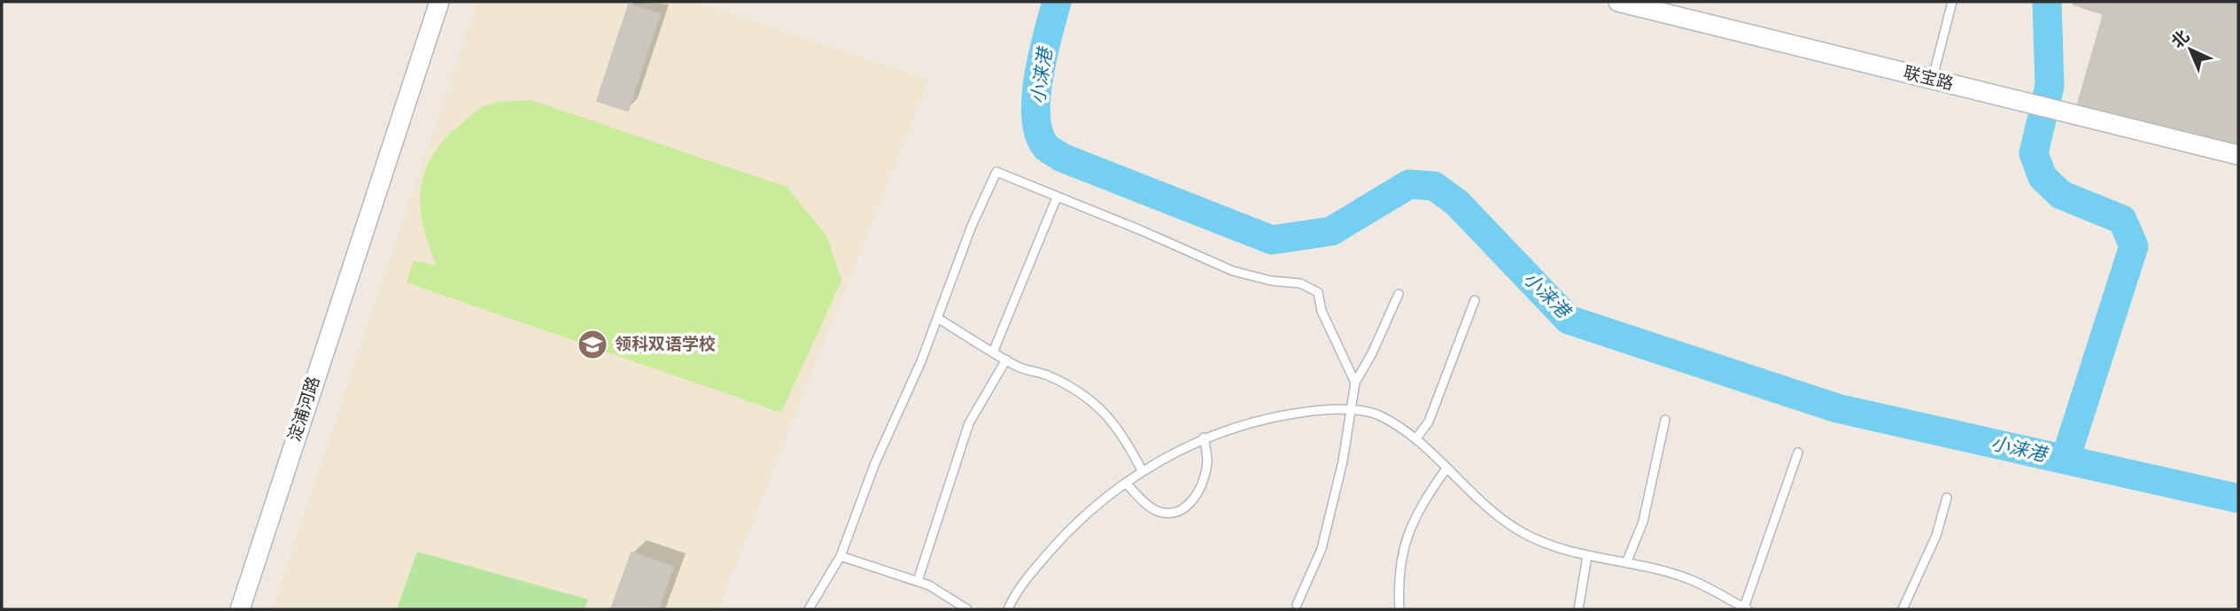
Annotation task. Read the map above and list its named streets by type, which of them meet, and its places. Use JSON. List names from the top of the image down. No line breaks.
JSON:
{"streets":{"street":["联宝路","淀浦河路"]},"water":["小涞港"],"places":{"school or university":["领科双语学校"]},"north":"top left"}
